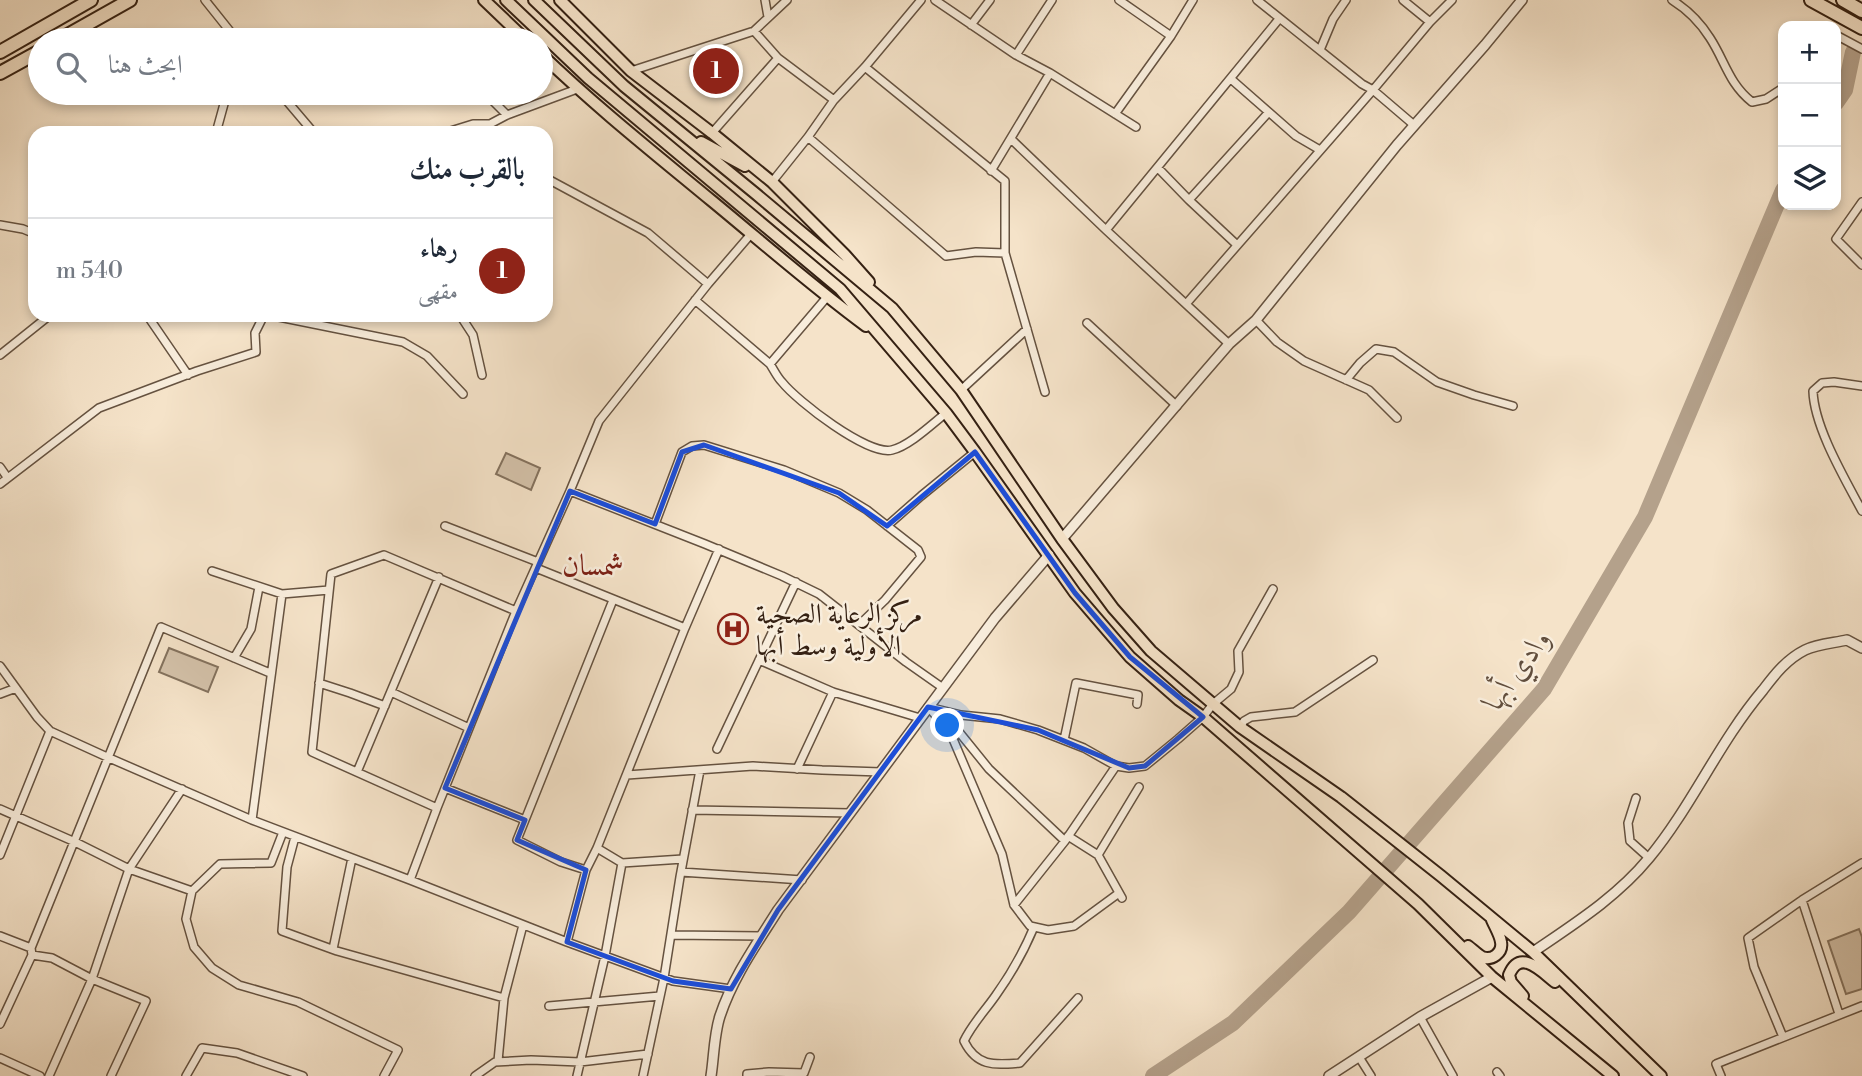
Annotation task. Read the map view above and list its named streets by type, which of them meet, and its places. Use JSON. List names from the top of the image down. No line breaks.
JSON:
{"districts":["شمسان"],"water":["وادي أبها"],"places":{"hospital":["مركز الرعاية الصحية الأولية وسط أبها"]},"page":{"map_buttons":["+","−"],"search":"ابحث هنا","pins":"1","heading":"بالقرب منك","list":[{"mark":"1","name":"رهاء","note":"مقهى","value":"540 m"}]}}
